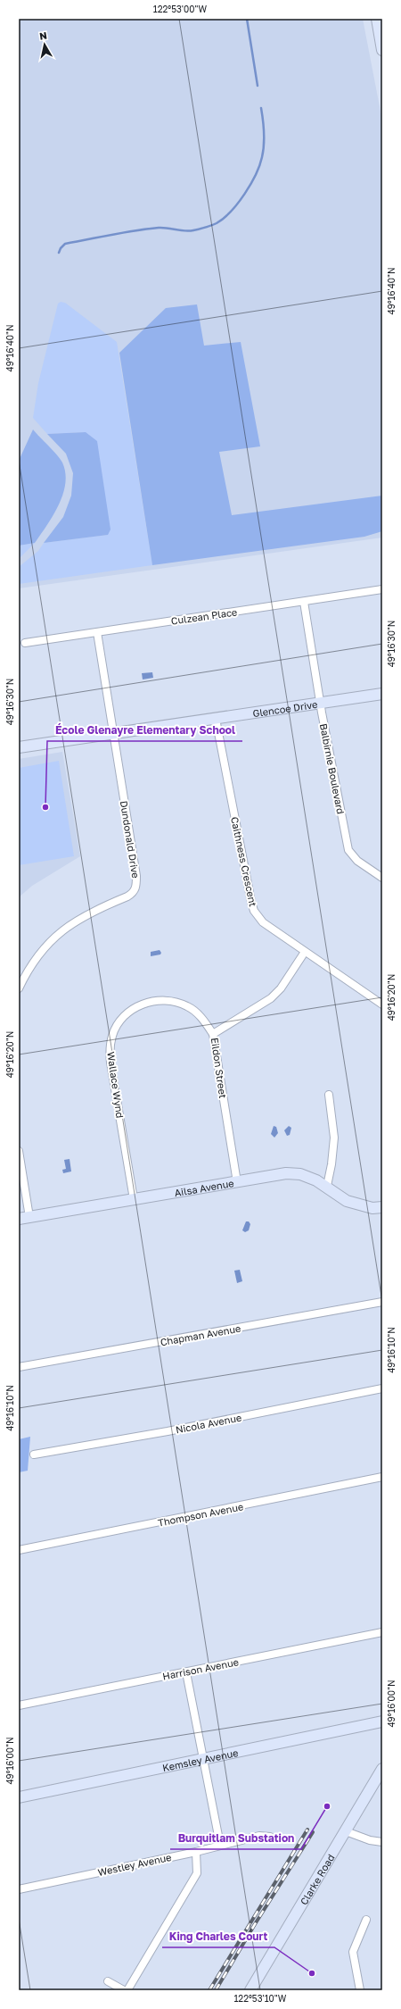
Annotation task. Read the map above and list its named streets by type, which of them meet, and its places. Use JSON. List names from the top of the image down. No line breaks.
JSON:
{"streets":{"street":["Culzean Place","Glencoe Drive","Balbirnie Boulevard","Dundonald Drive","Caithness Crescent","Eildon Street","Wallace Wynd","Ailsa Avenue","Chapman Avenue","Nicola Avenue","Thompson Avenue","Harrison Avenue","Kemsley Avenue","Westley Avenue","Clarke Road"]},"crossings":[["Culzean Place","Balbirnie Boulevard"],["Culzean Place","Dundonald Drive"],["Glencoe Drive","Balbirnie Boulevard"],["Glencoe Drive","Dundonald Drive"],["Glencoe Drive","Caithness Crescent"],["Caithness Crescent","Eildon Street"],["Eildon Street","Wallace Wynd"],["Eildon Street","Ailsa Avenue"],["Wallace Wynd","Ailsa Avenue"]],"places":["École Glenayre Elementary School","Burquitlam Substation","King Charles Court"],"north":"top","coordinates":["122°53'00\"W","49°16'40\"N","49°16'30\"N","49°16'20\"N","49°16'10\"N","49°16'00\"N","122°53'10\"W"]}
